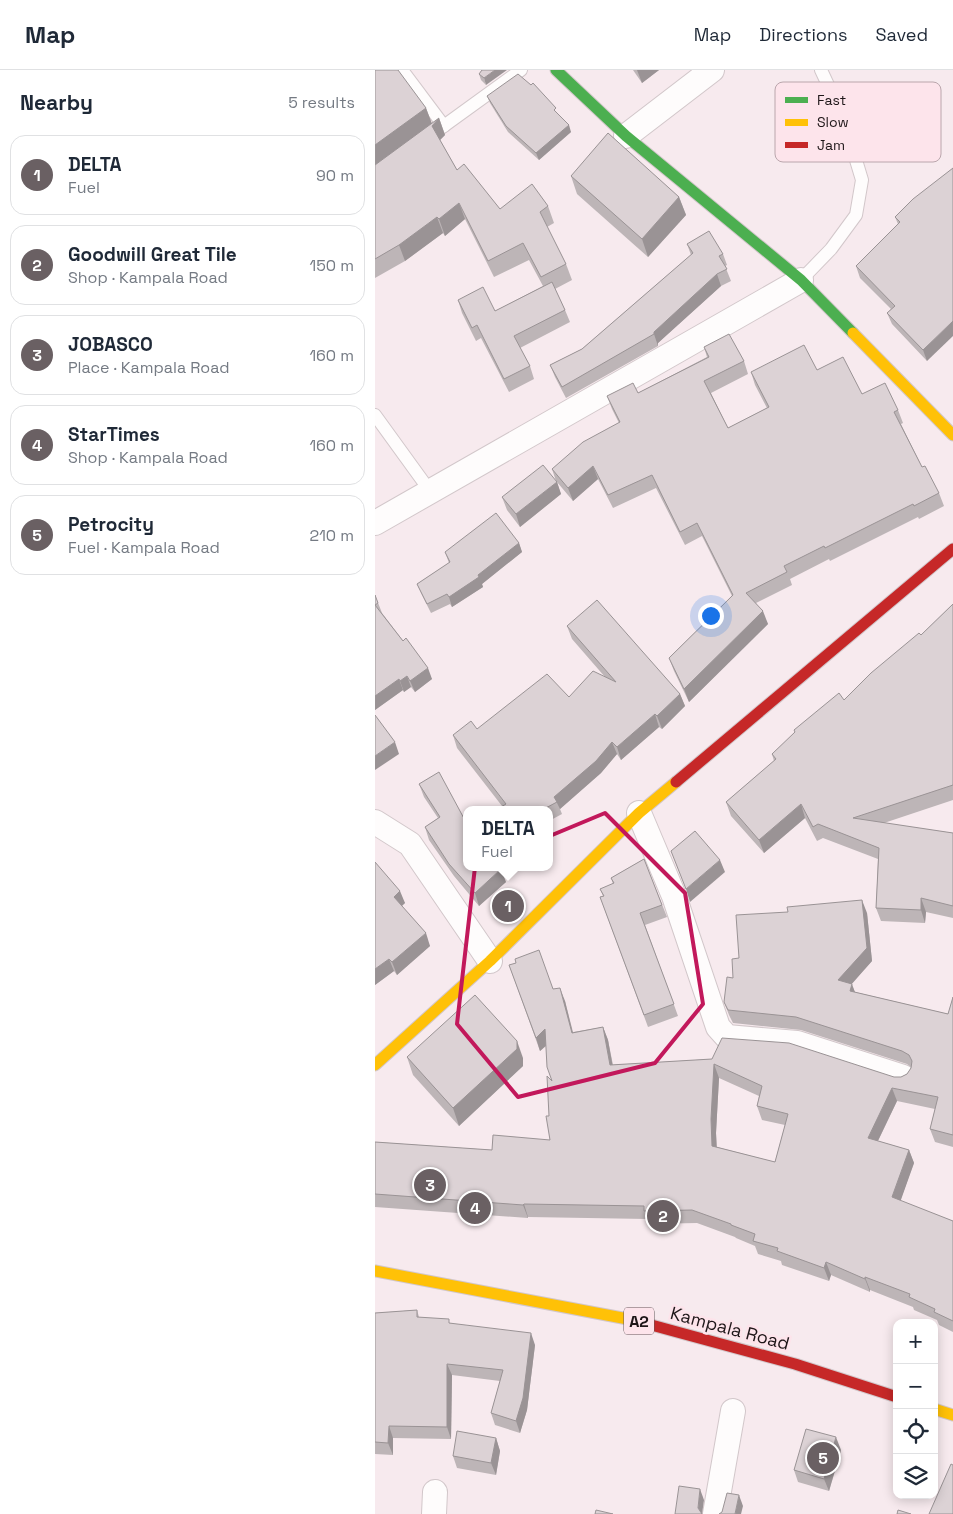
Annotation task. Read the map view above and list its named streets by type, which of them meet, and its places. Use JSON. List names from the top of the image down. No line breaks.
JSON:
{"streets":{"street":["A2","Kampala Road"]},"legend":["Fast","Slow","Jam"],"page":{"header":"Map","nav":["Map","Directions","Saved"],"heading":["Nearby","5 results"],"list":[{"mark":"1","name":"DELTA","note":"Fuel","value":"90 m"},{"mark":"2","name":"Goodwill Great Tile","note":"Shop · Kampala Road","value":"150 m"},{"mark":"3","name":"JOBASCO","note":"Place · Kampala Road","value":"160 m"},{"mark":"4","name":"StarTimes","note":"Shop · Kampala Road","value":"160 m"},{"mark":"5","name":"Petrocity","note":"Fuel · Kampala Road","value":"210 m"}],"popup":["DELTA","Fuel"],"pins":["1","3","4","2","5"],"map_buttons":["+","−"]}}
